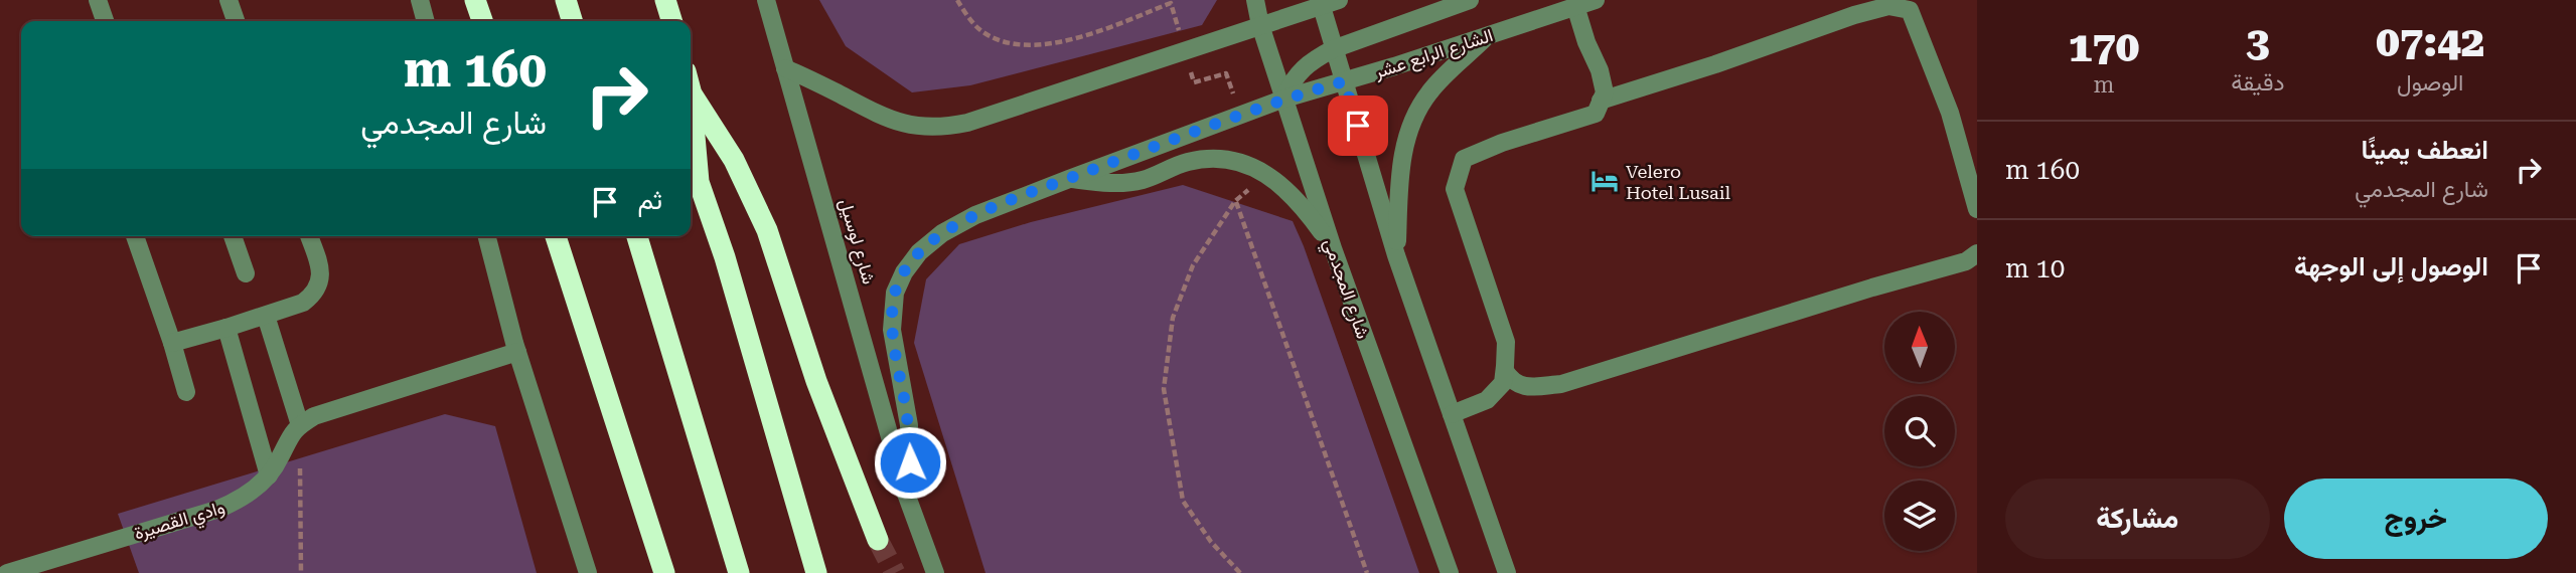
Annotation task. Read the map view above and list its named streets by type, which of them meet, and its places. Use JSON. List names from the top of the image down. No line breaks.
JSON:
{"streets":{"street":["الشارع الرابع عشر","شارع لوسيل","شارع المجدمي","وادي القصيرة"]},"crossings":[["الشارع الرابع عشر","شارع لوسيل"],["الشارع الرابع عشر","شارع المجدمي"]],"places":{"hotel":["Velero Hotel Lusail"]},"north":"top","page":{"eta":["07:42","الوصول","3","دقيقة","170","m"],"turn":["160 m","شارع المجدمي"],"list":[{"name":"انعطف يمينًا","note":"شارع المجدمي","value":"160 m"},{"name":"الوصول إلى الوجهة","value":"10 m"}],"then":"ثم","buttons":["خروج","مشاركة"]}}
